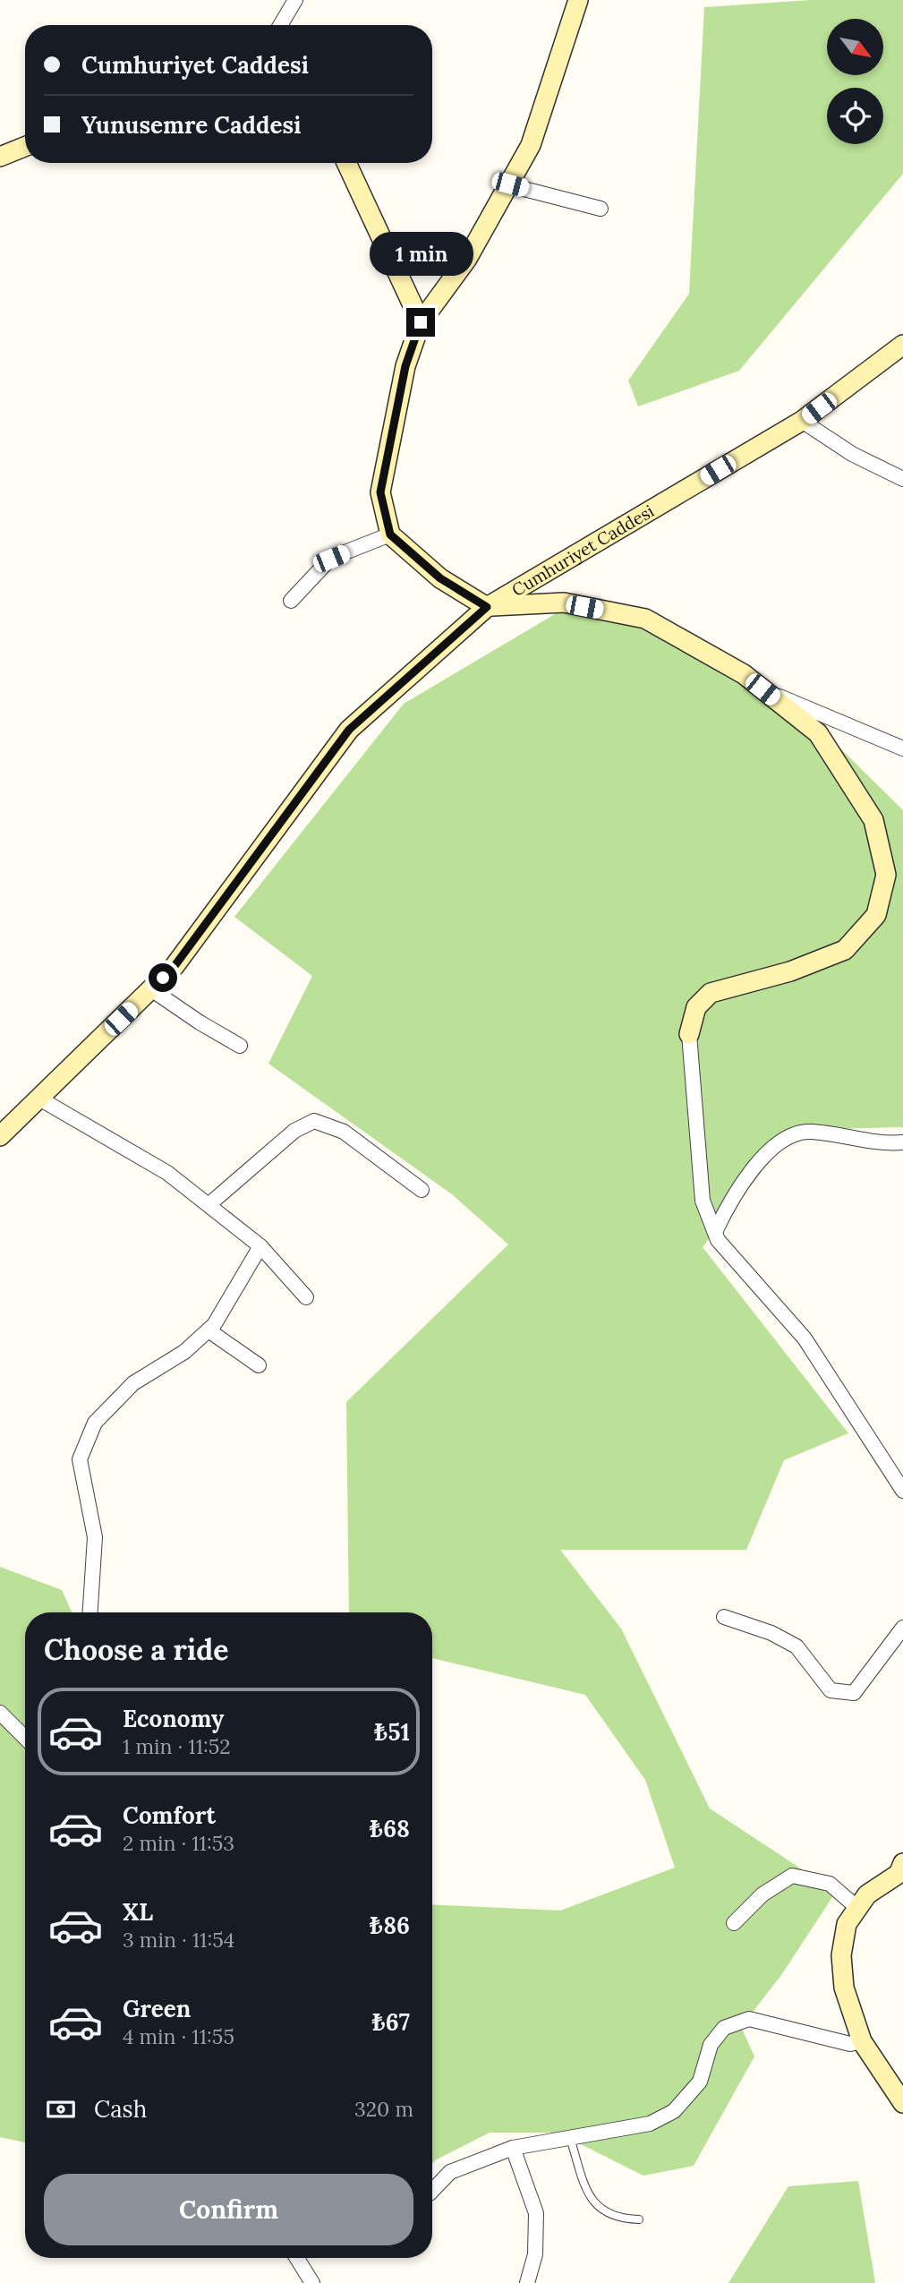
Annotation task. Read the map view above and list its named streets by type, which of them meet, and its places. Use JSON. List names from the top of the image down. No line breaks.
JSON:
{"streets":{"street":["Cumhuriyet Caddesi"]},"north":"bottom right","page":{"banner":["Cumhuriyet Caddesi","Yunusemre Caddesi"],"bubble":"1 min","heading":"Choose a ride","list":[{"name":"Economy","note":"1 min · 11:52","value":"₺51"},{"name":"Comfort","note":"2 min · 11:53","value":"₺68"},{"name":"XL","note":"3 min · 11:54","value":"₺86"},{"name":"Green","note":"4 min · 11:55","value":"₺67"}],"pay":["Cash","320 m"],"buttons":"Confirm"}}
